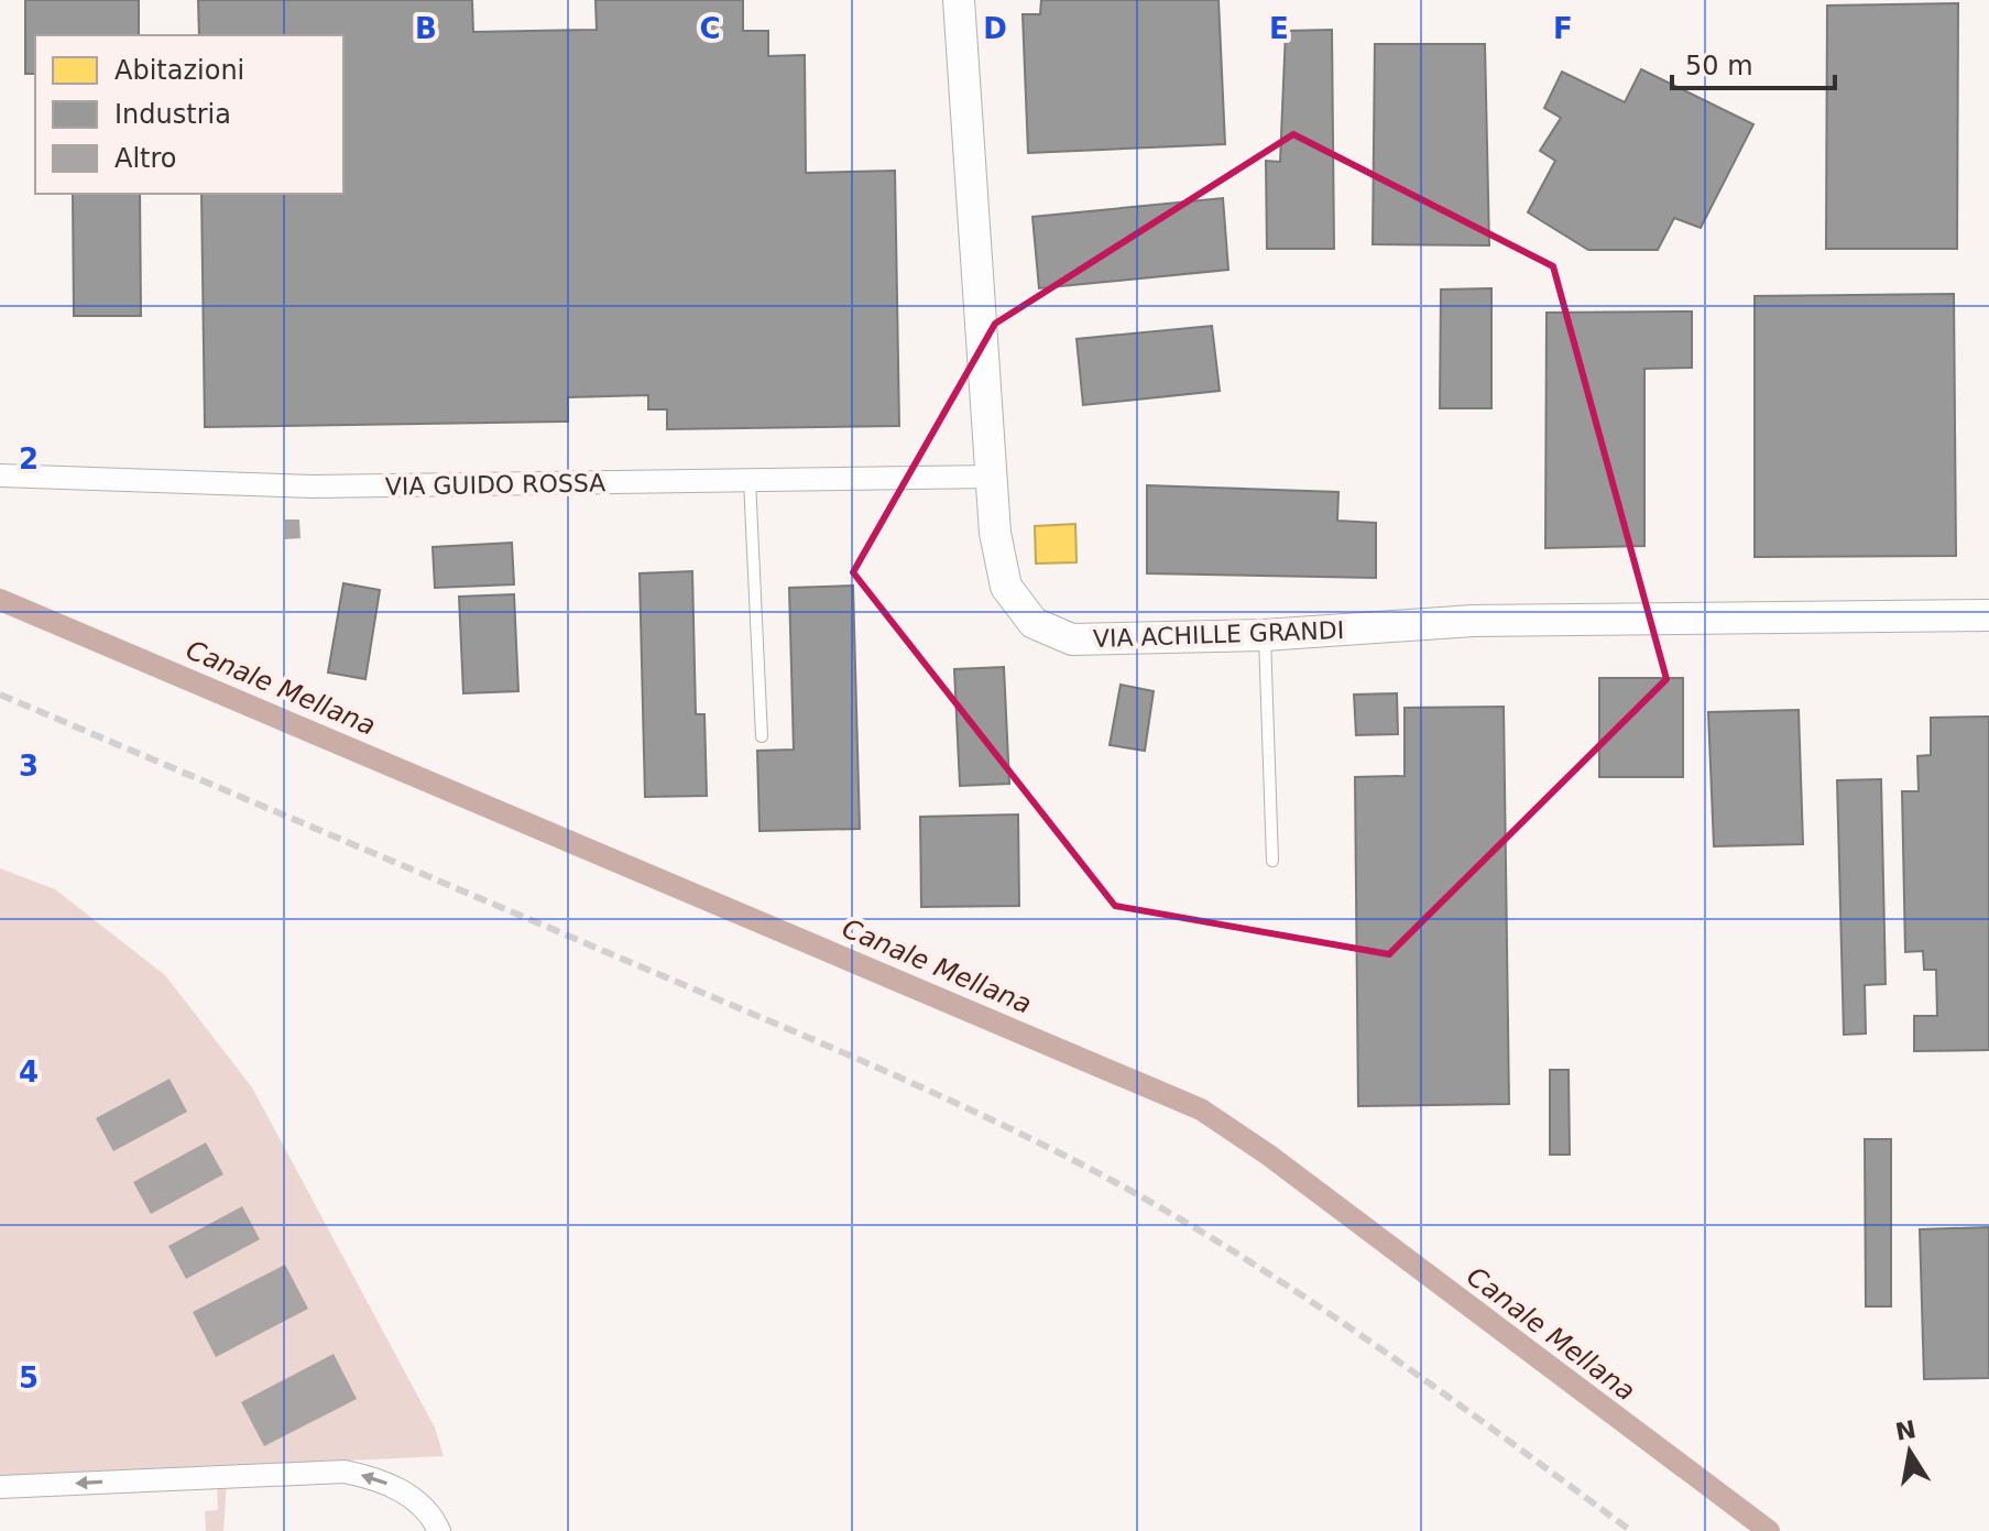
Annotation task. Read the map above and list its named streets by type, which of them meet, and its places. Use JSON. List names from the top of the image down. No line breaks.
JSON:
{"streets":{"street":["VIA GUIDO ROSSA","VIA ACHILLE GRANDI"]},"crossings":[["VIA GUIDO ROSSA","VIA ACHILLE GRANDI"]],"water":["Canale Mellana"],"legend":["Abitazioni","Industria","Altro"],"scale_bar":"50 m","north":"top","grid":{"columns":["B","C","D","E","F"],"rows":["2","3","4","5"]}}
